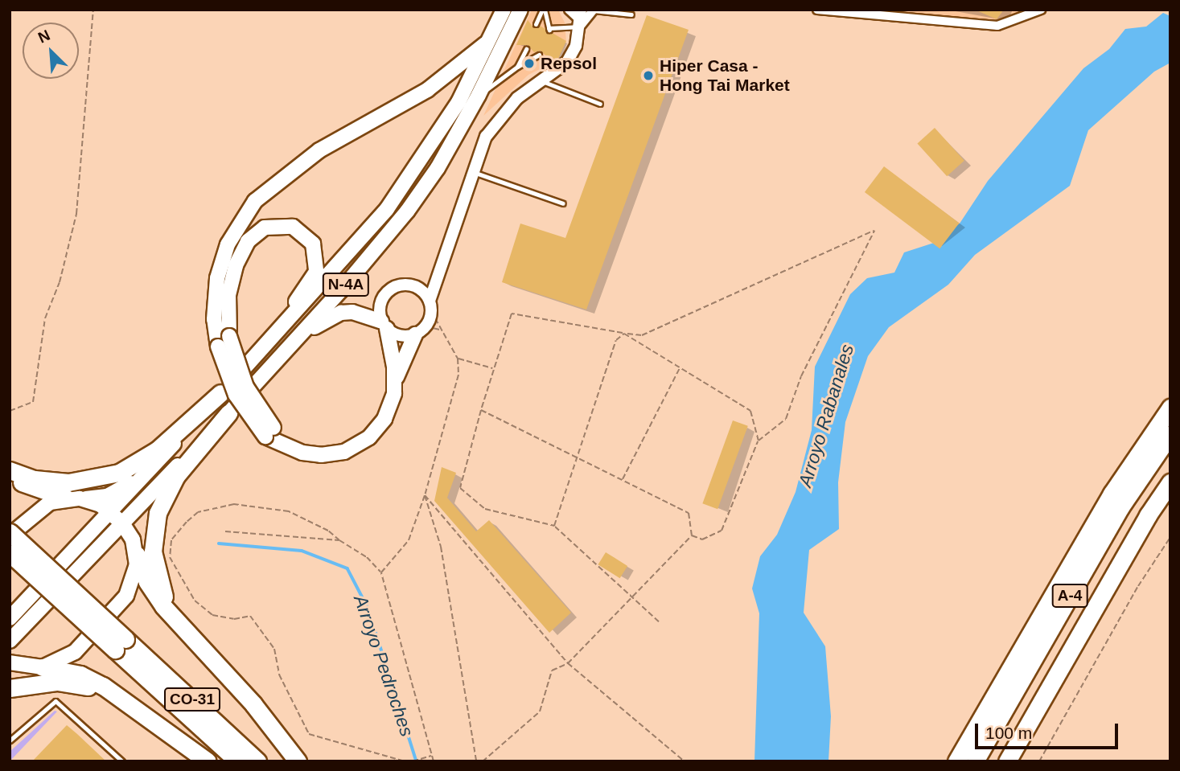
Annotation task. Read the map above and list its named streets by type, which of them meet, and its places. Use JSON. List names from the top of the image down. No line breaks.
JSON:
{"streets":{"highway":["A-4","CO-31"],"main road":["N-4A"]},"water":["Arroyo Rabanales","Arroyo Pedroches"],"places":["Repsol","Hiper Casa - Hong Tai Market"],"scale_bar":"100 m","north":"top left"}
